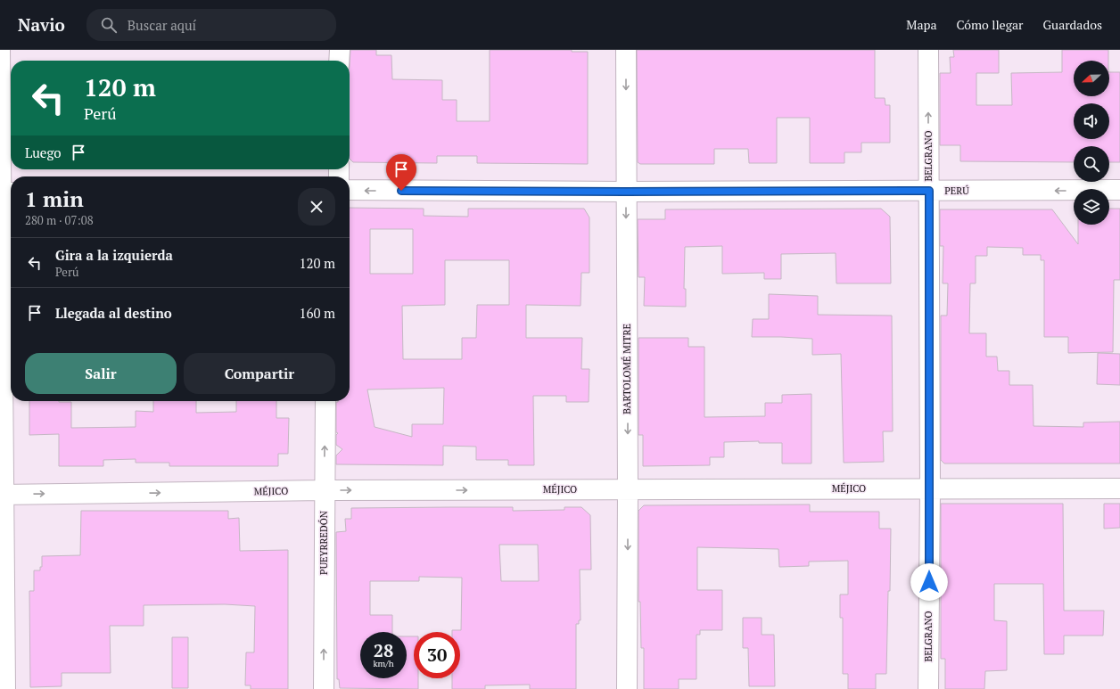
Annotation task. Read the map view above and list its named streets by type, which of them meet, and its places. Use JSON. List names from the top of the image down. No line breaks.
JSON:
{"streets":{"street":["BELGRANO","PERÚ","BARTOLOMÉ MITRE","MÉJICO","PUEYRREDÓN"]},"crossings":[["BELGRANO","PERÚ"],["BELGRANO","MÉJICO"],["PERÚ","BARTOLOMÉ MITRE"],["BARTOLOMÉ MITRE","MÉJICO"],["MÉJICO","PUEYRREDÓN"]],"one_way":["PERÚ","BARTOLOMÉ MITRE","MÉJICO","PUEYRREDÓN"],"north":"left","page":{"header":"Navio","search":"Buscar aquí","nav":["Mapa","Cómo llegar","Guardados"],"turn":["120 m","Perú"],"then":"Luego","heading":["1 min","280 m · 07:08"],"list":[{"name":"Gira a la izquierda","note":"Perú","value":"120 m"},{"name":"Llegada al destino","value":"160 m"}],"buttons":["Salir","Compartir"],"speed":"28 km/h","limit":"30"}}
